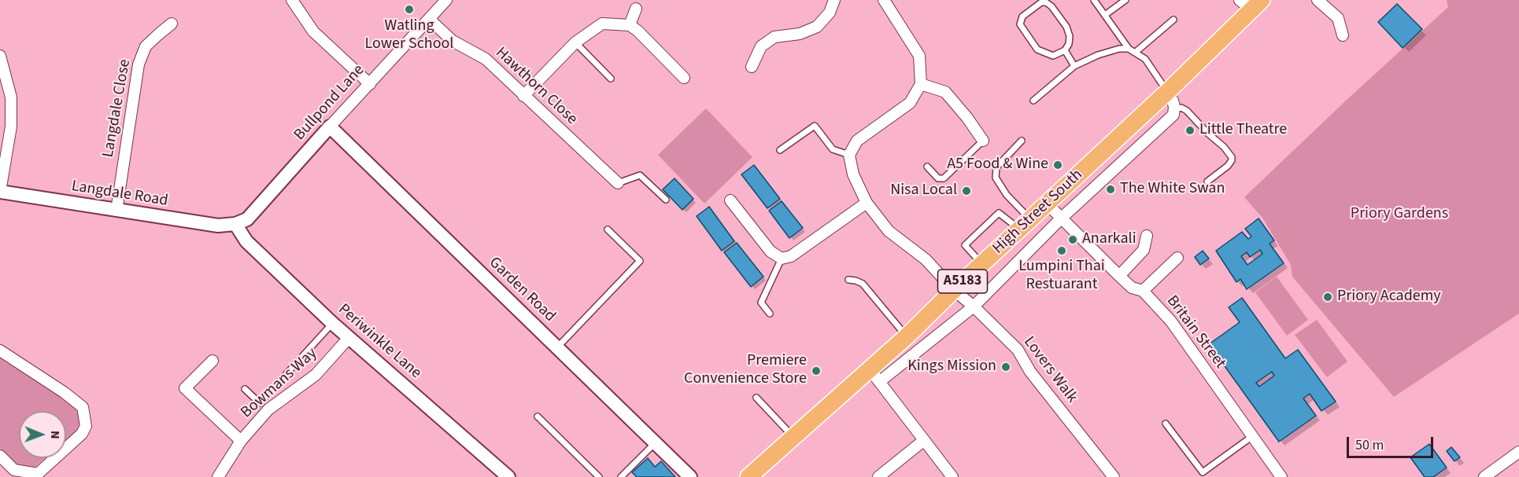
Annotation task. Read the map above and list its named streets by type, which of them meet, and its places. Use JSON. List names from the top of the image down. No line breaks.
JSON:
{"streets":{"main road":["High Street South","A5183"],"street":["Hawthorn Close","Bullpond Lane","Langdale Close","Langdale Road","Garden Road","Britain Street","Periwinkle Lane","Lovers Walk","Bowmans Way"]},"crossings":[["Hawthorn Close","Bullpond Lane"],["Bullpond Lane","Langdale Road"],["Bullpond Lane","Garden Road"],["Bullpond Lane","Periwinkle Lane"],["Langdale Close","Langdale Road"],["Langdale Road","Periwinkle Lane"],["High Street South","Britain Street"],["High Street South","Lovers Walk"],["Periwinkle Lane","Bowmans Way"]],"parks":["Priory Gardens"],"places":["Watling Lower School","Little Theatre","A5 Food & Wine","The White Swan","Nisa Local","Anarkali","Lumpini Thai Restuarant","Priory Academy","Kings Mission","Premiere Convenience Store"],"scale_bar":"50 m","north":"right"}
